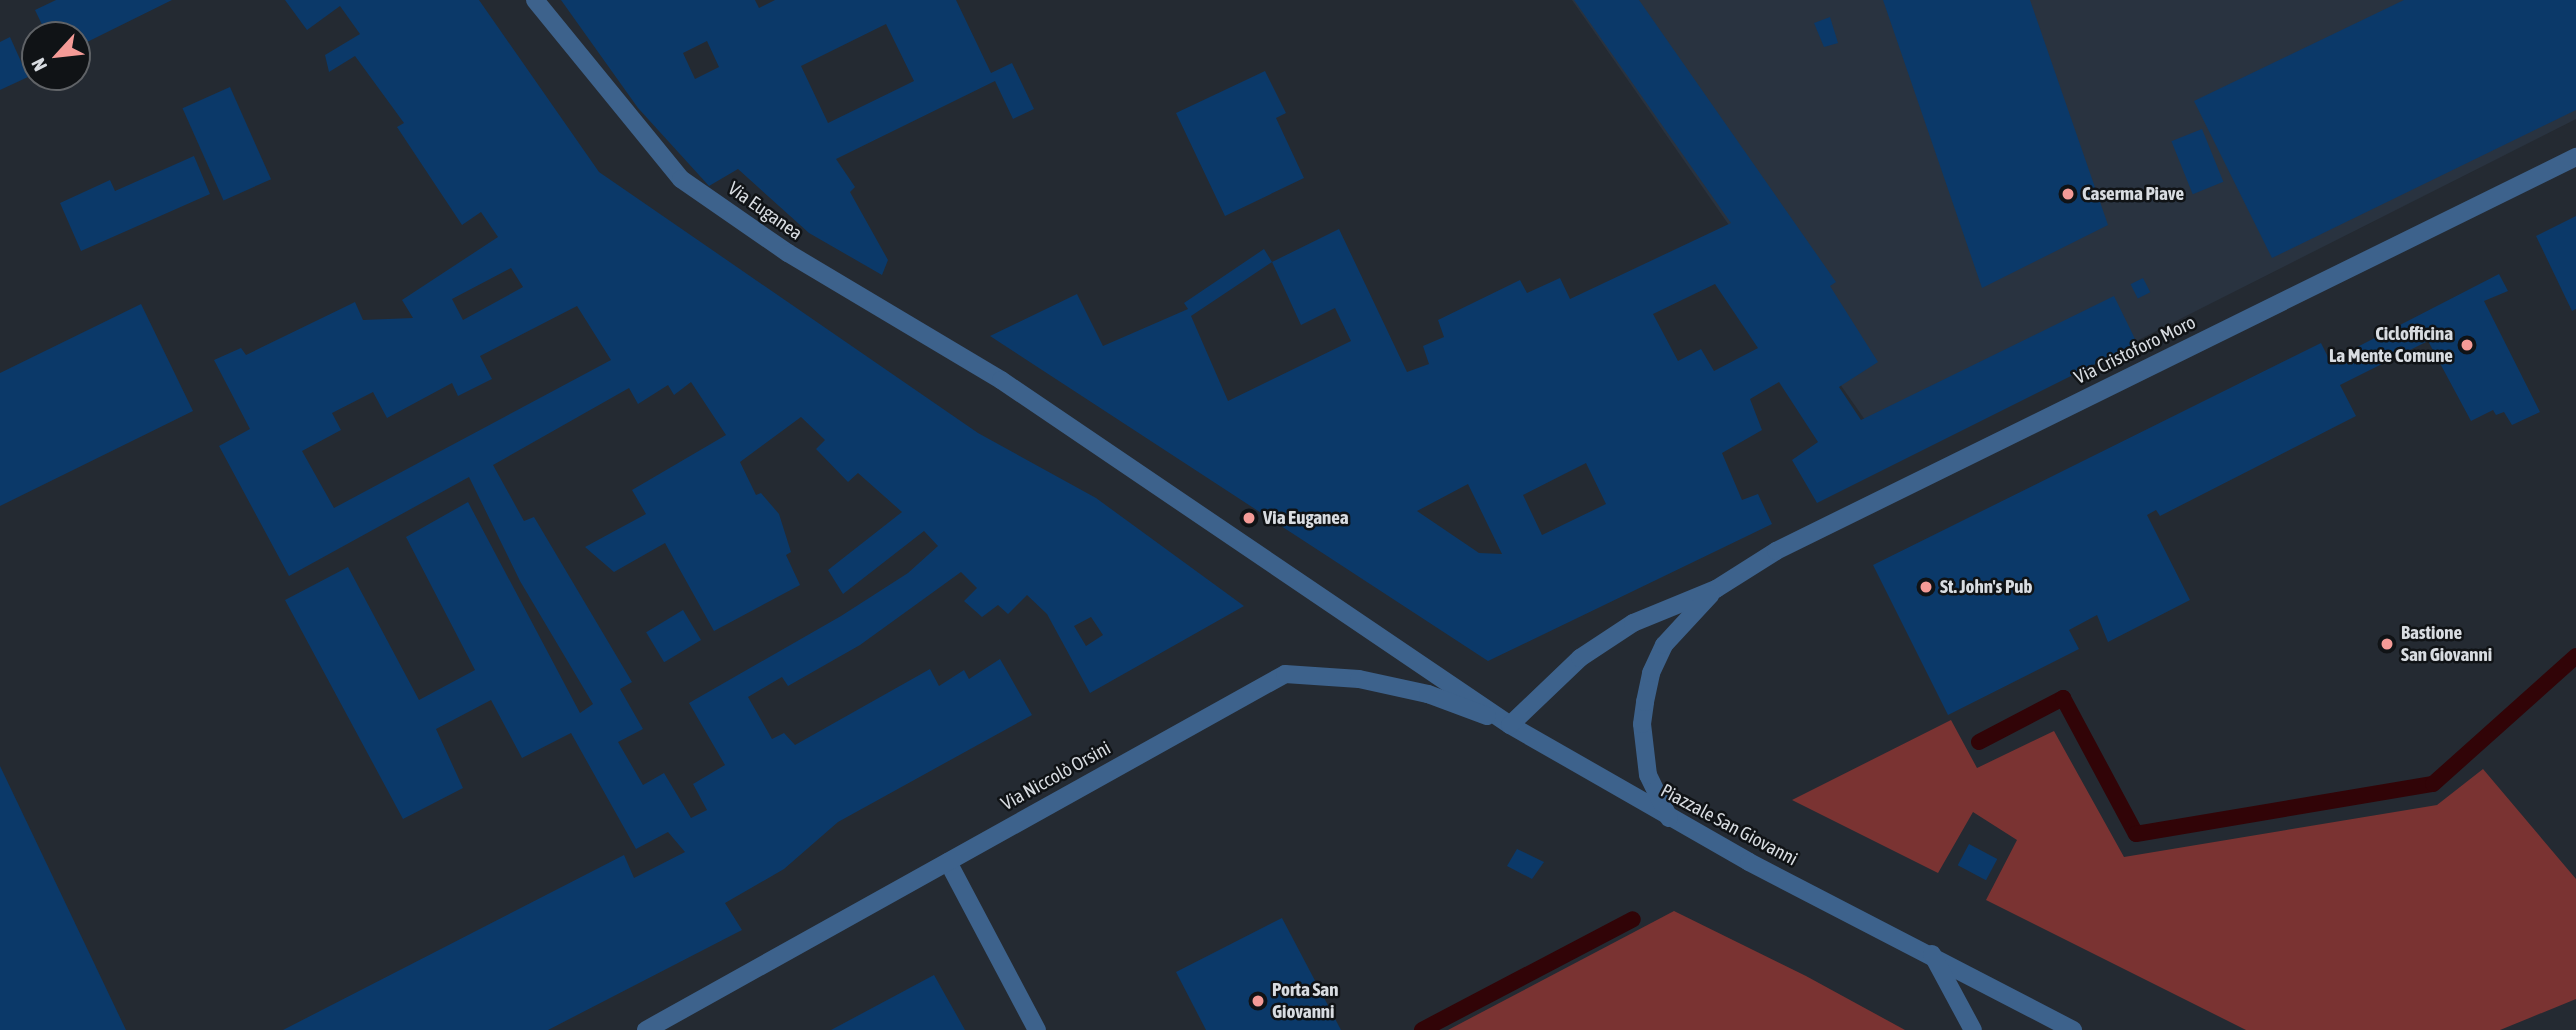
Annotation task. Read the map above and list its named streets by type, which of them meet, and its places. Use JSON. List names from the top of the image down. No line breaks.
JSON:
{"streets":{"street":["Via Euganea","Via Cristoforo Moro","Via Niccolò Orsini","Piazzale San Giovanni"]},"crossings":[["Via Euganea","Via Cristoforo Moro"],["Via Euganea","Via Niccolò Orsini"],["Via Euganea","Piazzale San Giovanni"],["Via Cristoforo Moro","Via Niccolò Orsini"],["Via Cristoforo Moro","Piazzale San Giovanni"],["Via Niccolò Orsini","Piazzale San Giovanni"]],"places":["Caserma Piave","Ciclofficina La Mente Comune","Via Euganea","St. John's Pub","Bastione San Giovanni","Porta San Giovanni"],"north":"bottom left"}
